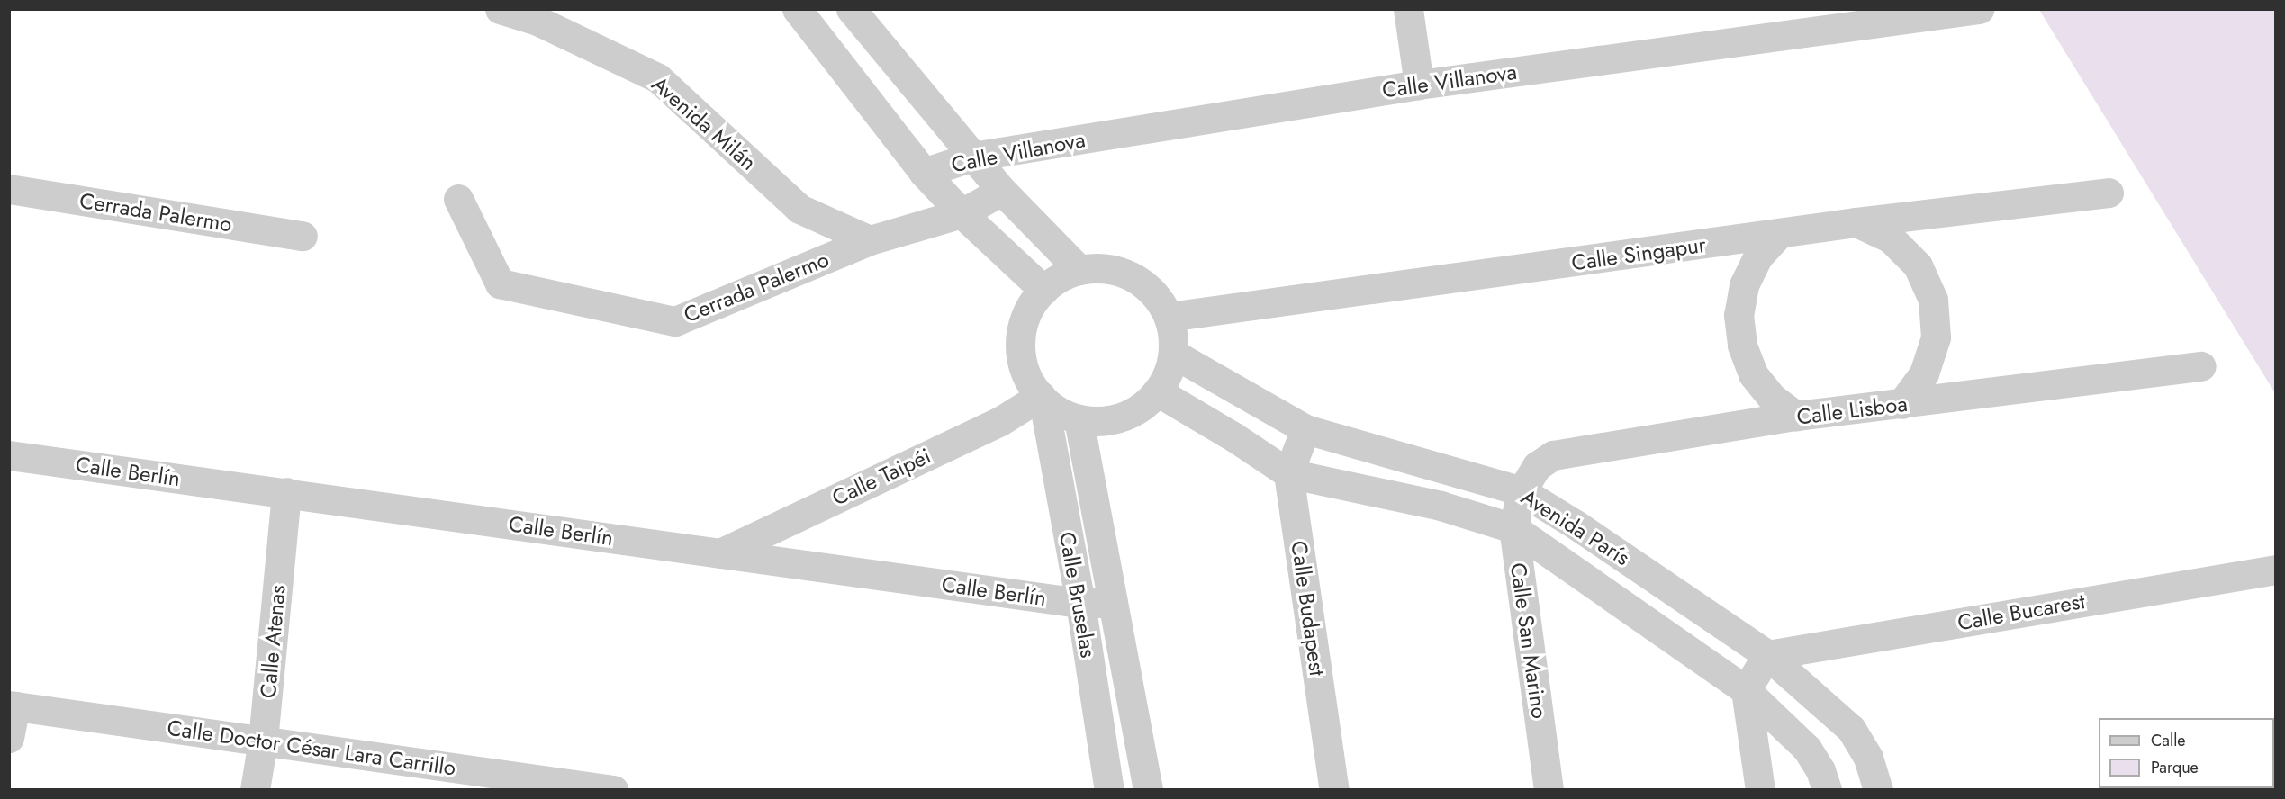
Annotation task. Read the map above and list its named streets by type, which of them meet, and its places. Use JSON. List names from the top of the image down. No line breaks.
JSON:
{"streets":{"street":["Calle Villanova","Avenida Milán","Cerrada Palermo","Calle Singapur","Calle Lisboa","Calle Berlín","Calle Taipéi","Avenida París","Calle Bruselas","Calle Budapest","Calle Bucarest","Calle San Marino","Calle Atenas","Calle Doctor César Lara Carrillo"]},"crossings":[["Avenida Milán","Cerrada Palermo"],["Calle Singapur","Calle Taipéi"],["Calle Singapur","Avenida París"],["Calle Singapur","Calle Bruselas"],["Calle Lisboa","Avenida París"],["Calle Lisboa","Calle San Marino"],["Calle Berlín","Calle Taipéi"],["Calle Berlín","Calle Bruselas"],["Calle Berlín","Calle Atenas"],["Calle Taipéi","Avenida París"],["Calle Taipéi","Calle Bruselas"],["Avenida París","Calle Bruselas"],["Avenida París","Calle Budapest"],["Avenida París","Calle Bucarest"],["Avenida París","Calle San Marino"],["Calle Atenas","Calle Doctor César Lara Carrillo"]],"legend":["Calle","Parque"]}
